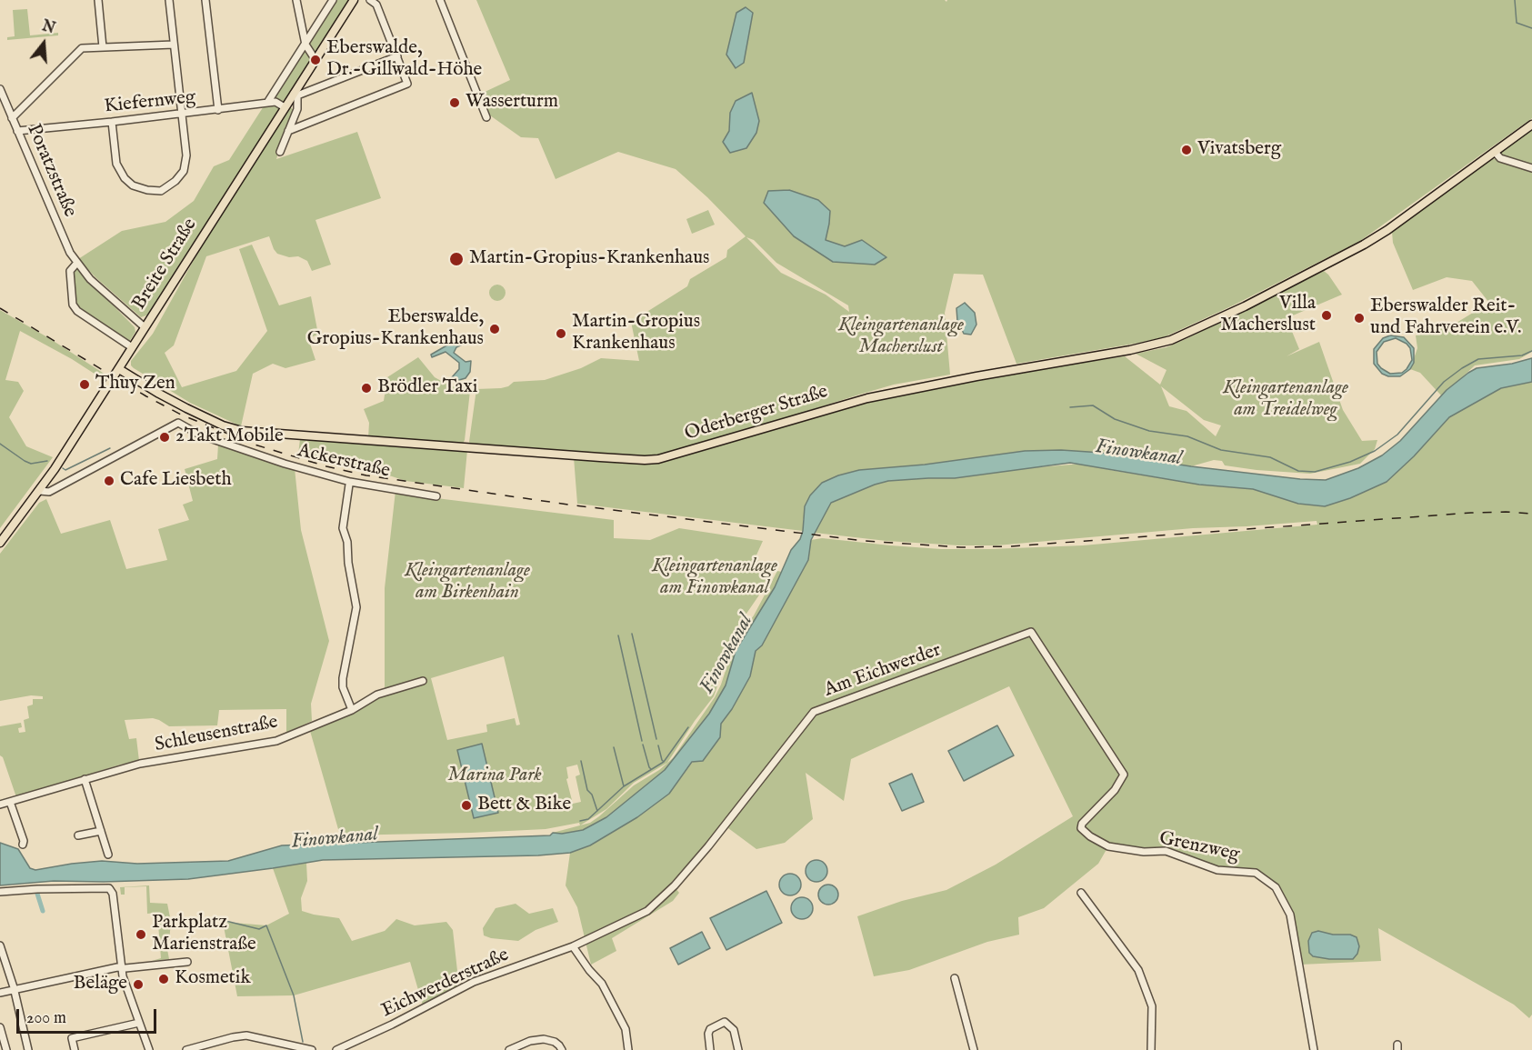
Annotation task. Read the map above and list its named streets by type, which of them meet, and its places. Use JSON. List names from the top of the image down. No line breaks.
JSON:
{"streets":{"main road":["Breite Straße","Oderberger Straße"],"street":["Kiefernweg","Poratzstraße","Ackerstraße","Am Eichwerder","Schleusenstraße","Grenzweg","Eichwerderstraße"]},"crossings":[["Kiefernweg","Poratzstraße"],["Kiefernweg","Breite Straße"],["Poratzstraße","Breite Straße"],["Breite Straße","Oderberger Straße"],["Breite Straße","Ackerstraße"],["Am Eichwerder","Grenzweg"],["Am Eichwerder","Eichwerderstraße"]],"water":["Finowkanal"],"parks":["Kleingartenanlage Macherslust","Kleingartenanlage am Treidelweg","Kleingartenanlage am Finowkanal","Kleingartenanlage am Birkenhain","Marina Park"],"places":["Eberswalde, Dr.-Gillwald-Höhe","Wasserturm","Vivatsberg","Martin-Gropius-Krankenhaus","Villa Macherslust","Eberswalder Reit- und Fahrverein e.V.","Eberswalde, Gropius-Krankenhaus","Martin-Gropius Krankenhaus","Thuy Zen","Brödler Taxi","2Takt Mobile","Cafe Liesbeth","Bett & Bike","Parkplatz Marienstraße","Kosmetik","Beläge"],"scale_bar":"200 m","north":"top"}
